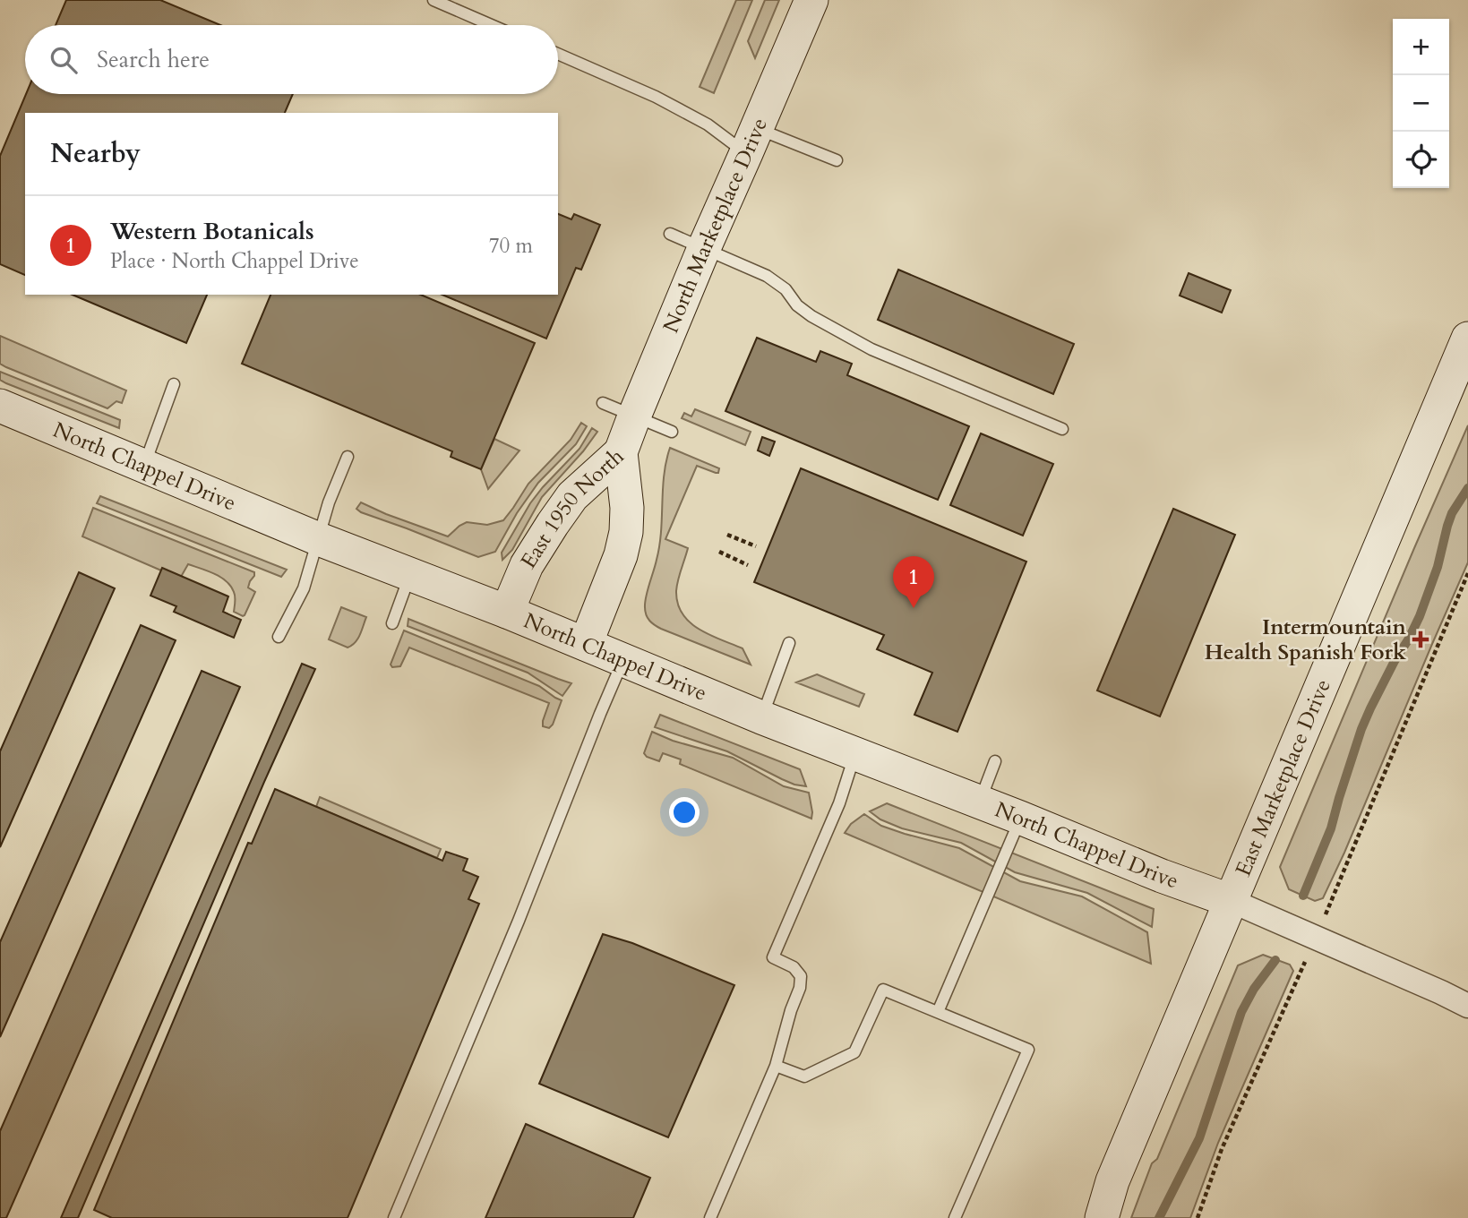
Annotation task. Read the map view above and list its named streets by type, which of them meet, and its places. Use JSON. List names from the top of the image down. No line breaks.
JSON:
{"streets":{"street":["North Marketplace Drive","North Chappel Drive","East 1950 North","East Marketplace Drive"]},"crossings":[["North Marketplace Drive","East 1950 North"],["North Chappel Drive","East 1950 North"],["North Chappel Drive","East Marketplace Drive"]],"places":{"health":["Intermountain Health Spanish Fork"]},"page":{"map_buttons":["+","−"],"search":"Search here","heading":"Nearby","list":[{"mark":"1","name":"Western Botanicals","note":"Place · North Chappel Drive","value":"70 m"}],"pins":"1"}}
